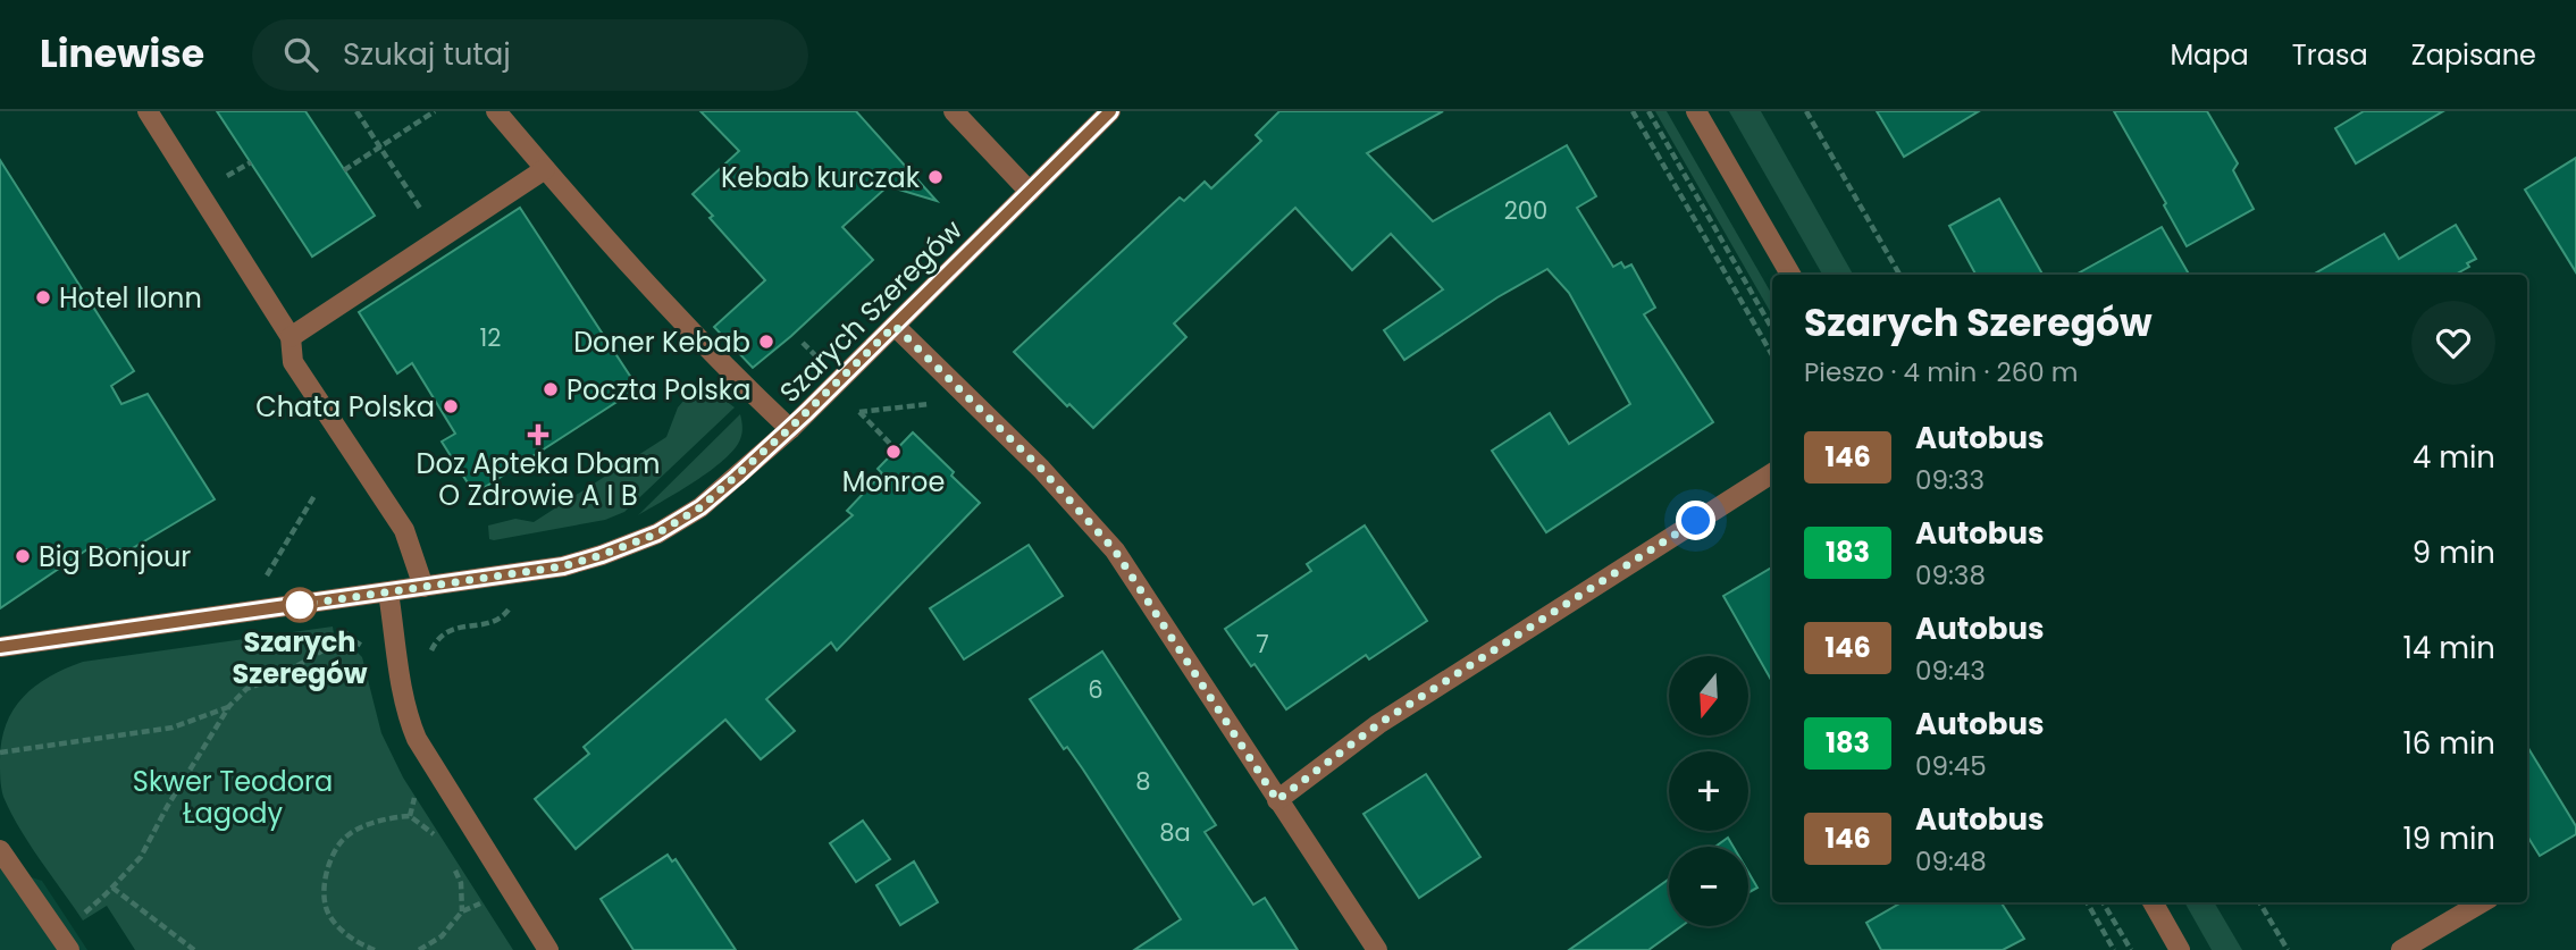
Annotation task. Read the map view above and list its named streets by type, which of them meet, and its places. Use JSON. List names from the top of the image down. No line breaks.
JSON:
{"streets":{"street":["Szarych Szeregów"]},"parks":["Skwer Teodora Łagody"],"places":{"other":["Kebab kurczak","Hotel Ilonn","Doner Kebab","Poczta Polska","Chata Polska","Monroe","Big Bonjour","Szarych Szeregów"],"health":["Doz Apteka Dbam O Zdrowie A I B"]},"lines":["bus line 146"],"house_numbers":["200","12","7","6","8","8a"],"north":"bottom","page":{"header":"Linewise","search":"Szukaj tutaj","nav":["Mapa","Trasa","Zapisane"],"heading":["Szarych Szeregów","Pieszo · 4 min · 260 m"],"list":[{"mark":"146","name":"Autobus","note":"09:33","value":"4 min"},{"mark":"183","name":"Autobus","note":"09:38","value":"9 min"},{"mark":"146","name":"Autobus","note":"09:43","value":"14 min"},{"mark":"183","name":"Autobus","note":"09:45","value":"16 min"},{"mark":"146","name":"Autobus","note":"09:48","value":"19 min"}],"map_buttons":["+","−"]}}
